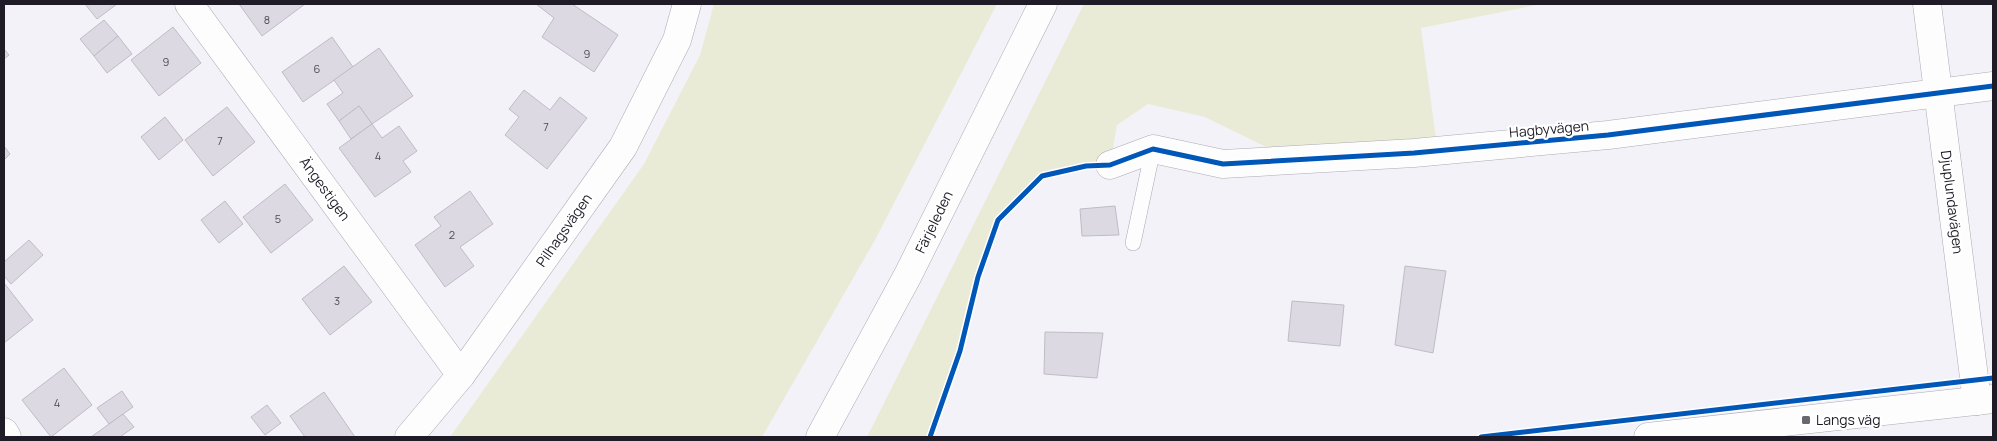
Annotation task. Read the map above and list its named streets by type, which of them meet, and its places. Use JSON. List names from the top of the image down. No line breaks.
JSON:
{"streets":{"street":["Hagbyvägen","Ängestigen","Djuplundavägen","Färjeleden","Pilhagsvägen"]},"crossings":[["Hagbyvägen","Djuplundavägen"],["Ängestigen","Pilhagsvägen"]],"places":{"transit":["Langs väg"]},"house_numbers":["8","9","9","6","7","7","4","5","2","3","4"]}
